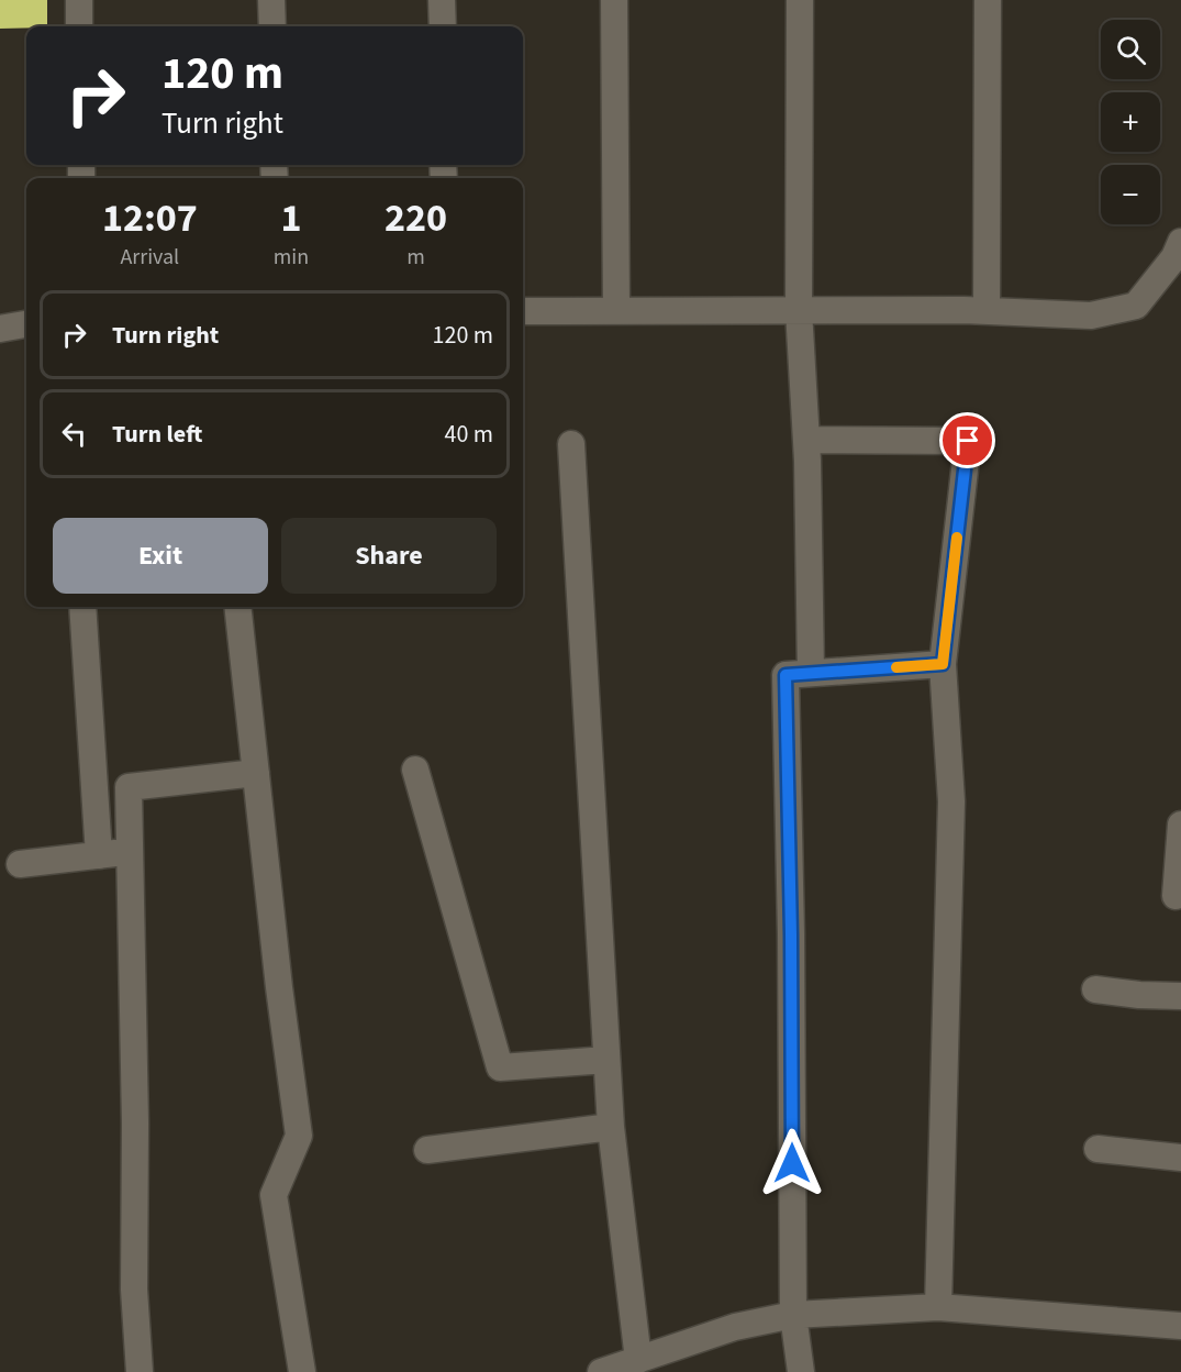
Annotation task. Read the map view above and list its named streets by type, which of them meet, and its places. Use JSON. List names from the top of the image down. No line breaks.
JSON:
{"page":{"map_buttons":["+","−"],"turn":["120 m","Turn right"],"eta":["12:07","Arrival","1","min","220","m"],"list":[{"name":"Turn right","value":"120 m"},{"name":"Turn left","value":"40 m"}],"buttons":["Exit","Share"]}}
